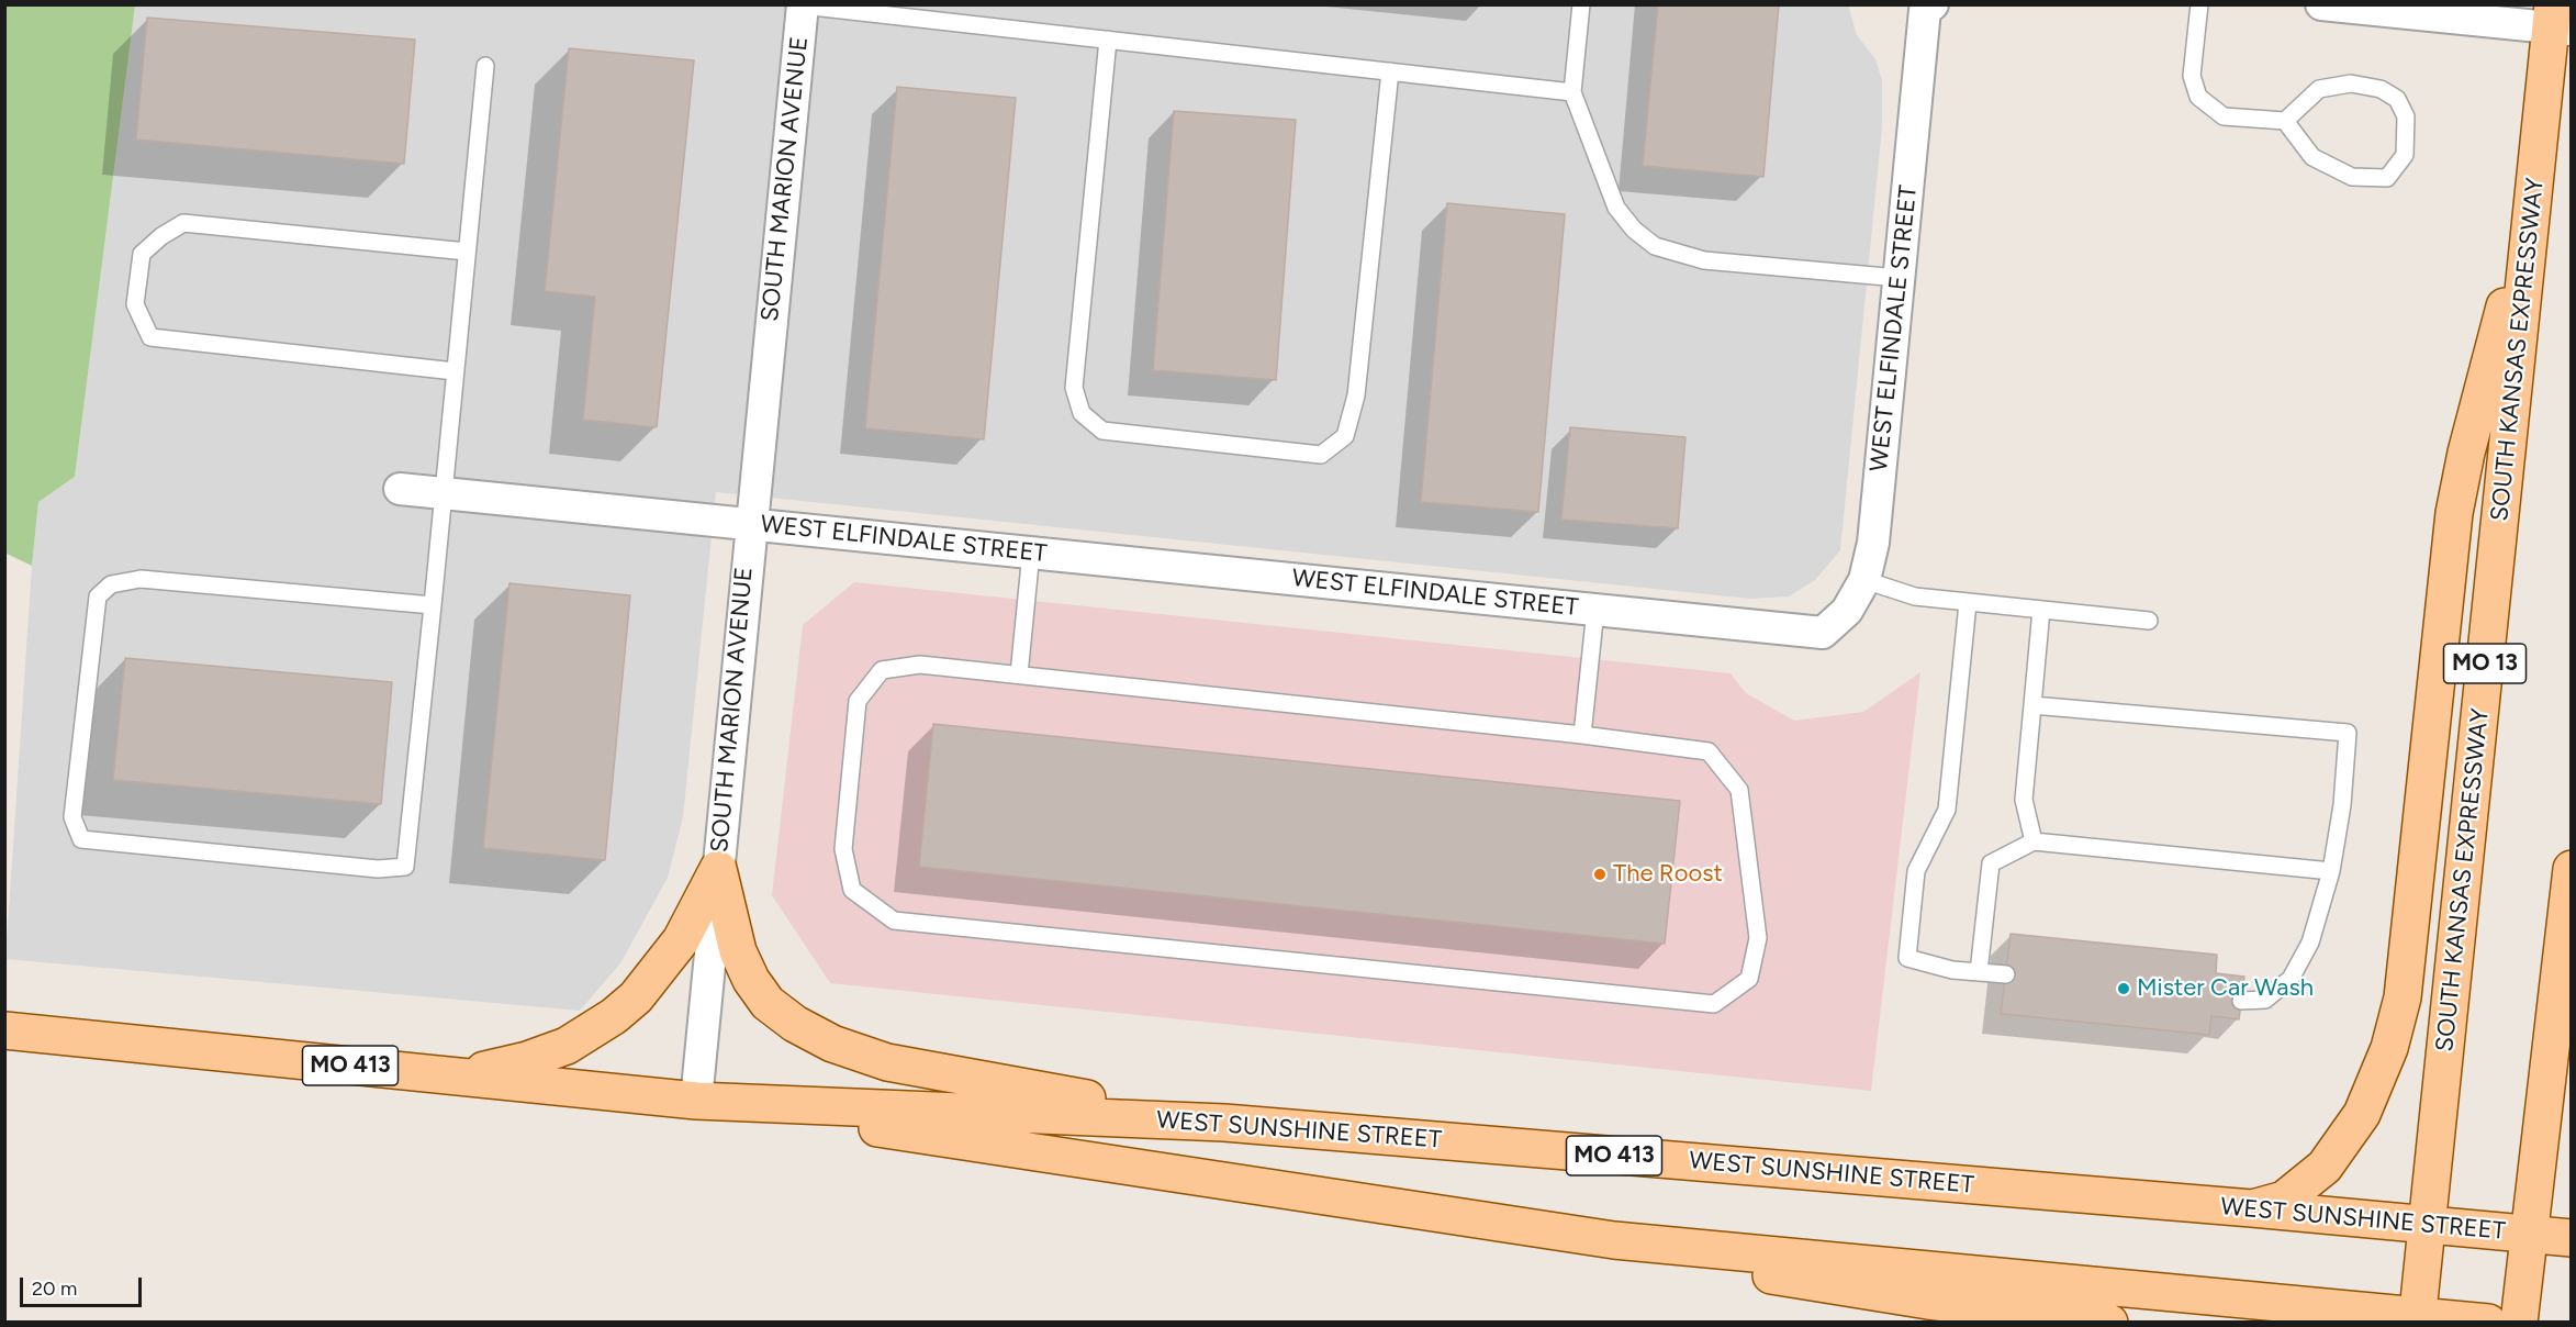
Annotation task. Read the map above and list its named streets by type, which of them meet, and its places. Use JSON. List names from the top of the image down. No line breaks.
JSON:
{"streets":{"main road":["SOUTH KANSAS EXPRESSWAY","MO 13","MO 413","WEST SUNSHINE STREET"],"street":["SOUTH MARION AVENUE","WEST ELFINDALE STREET"]},"crossings":[["SOUTH MARION AVENUE","WEST ELFINDALE STREET"],["SOUTH MARION AVENUE","WEST SUNSHINE STREET"],["SOUTH KANSAS EXPRESSWAY","WEST SUNSHINE STREET"]],"places":["The Roost","Mister Car Wash"],"scale_bar":"20 m"}
